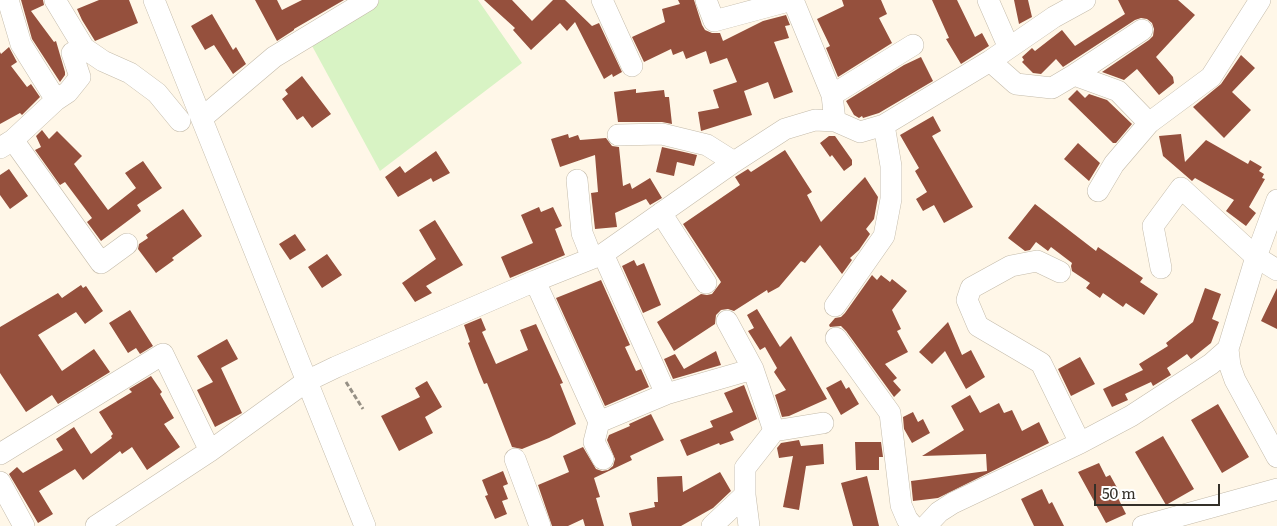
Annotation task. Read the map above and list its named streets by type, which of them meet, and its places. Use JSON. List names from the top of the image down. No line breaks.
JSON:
{"scale_bar":"50 m"}
